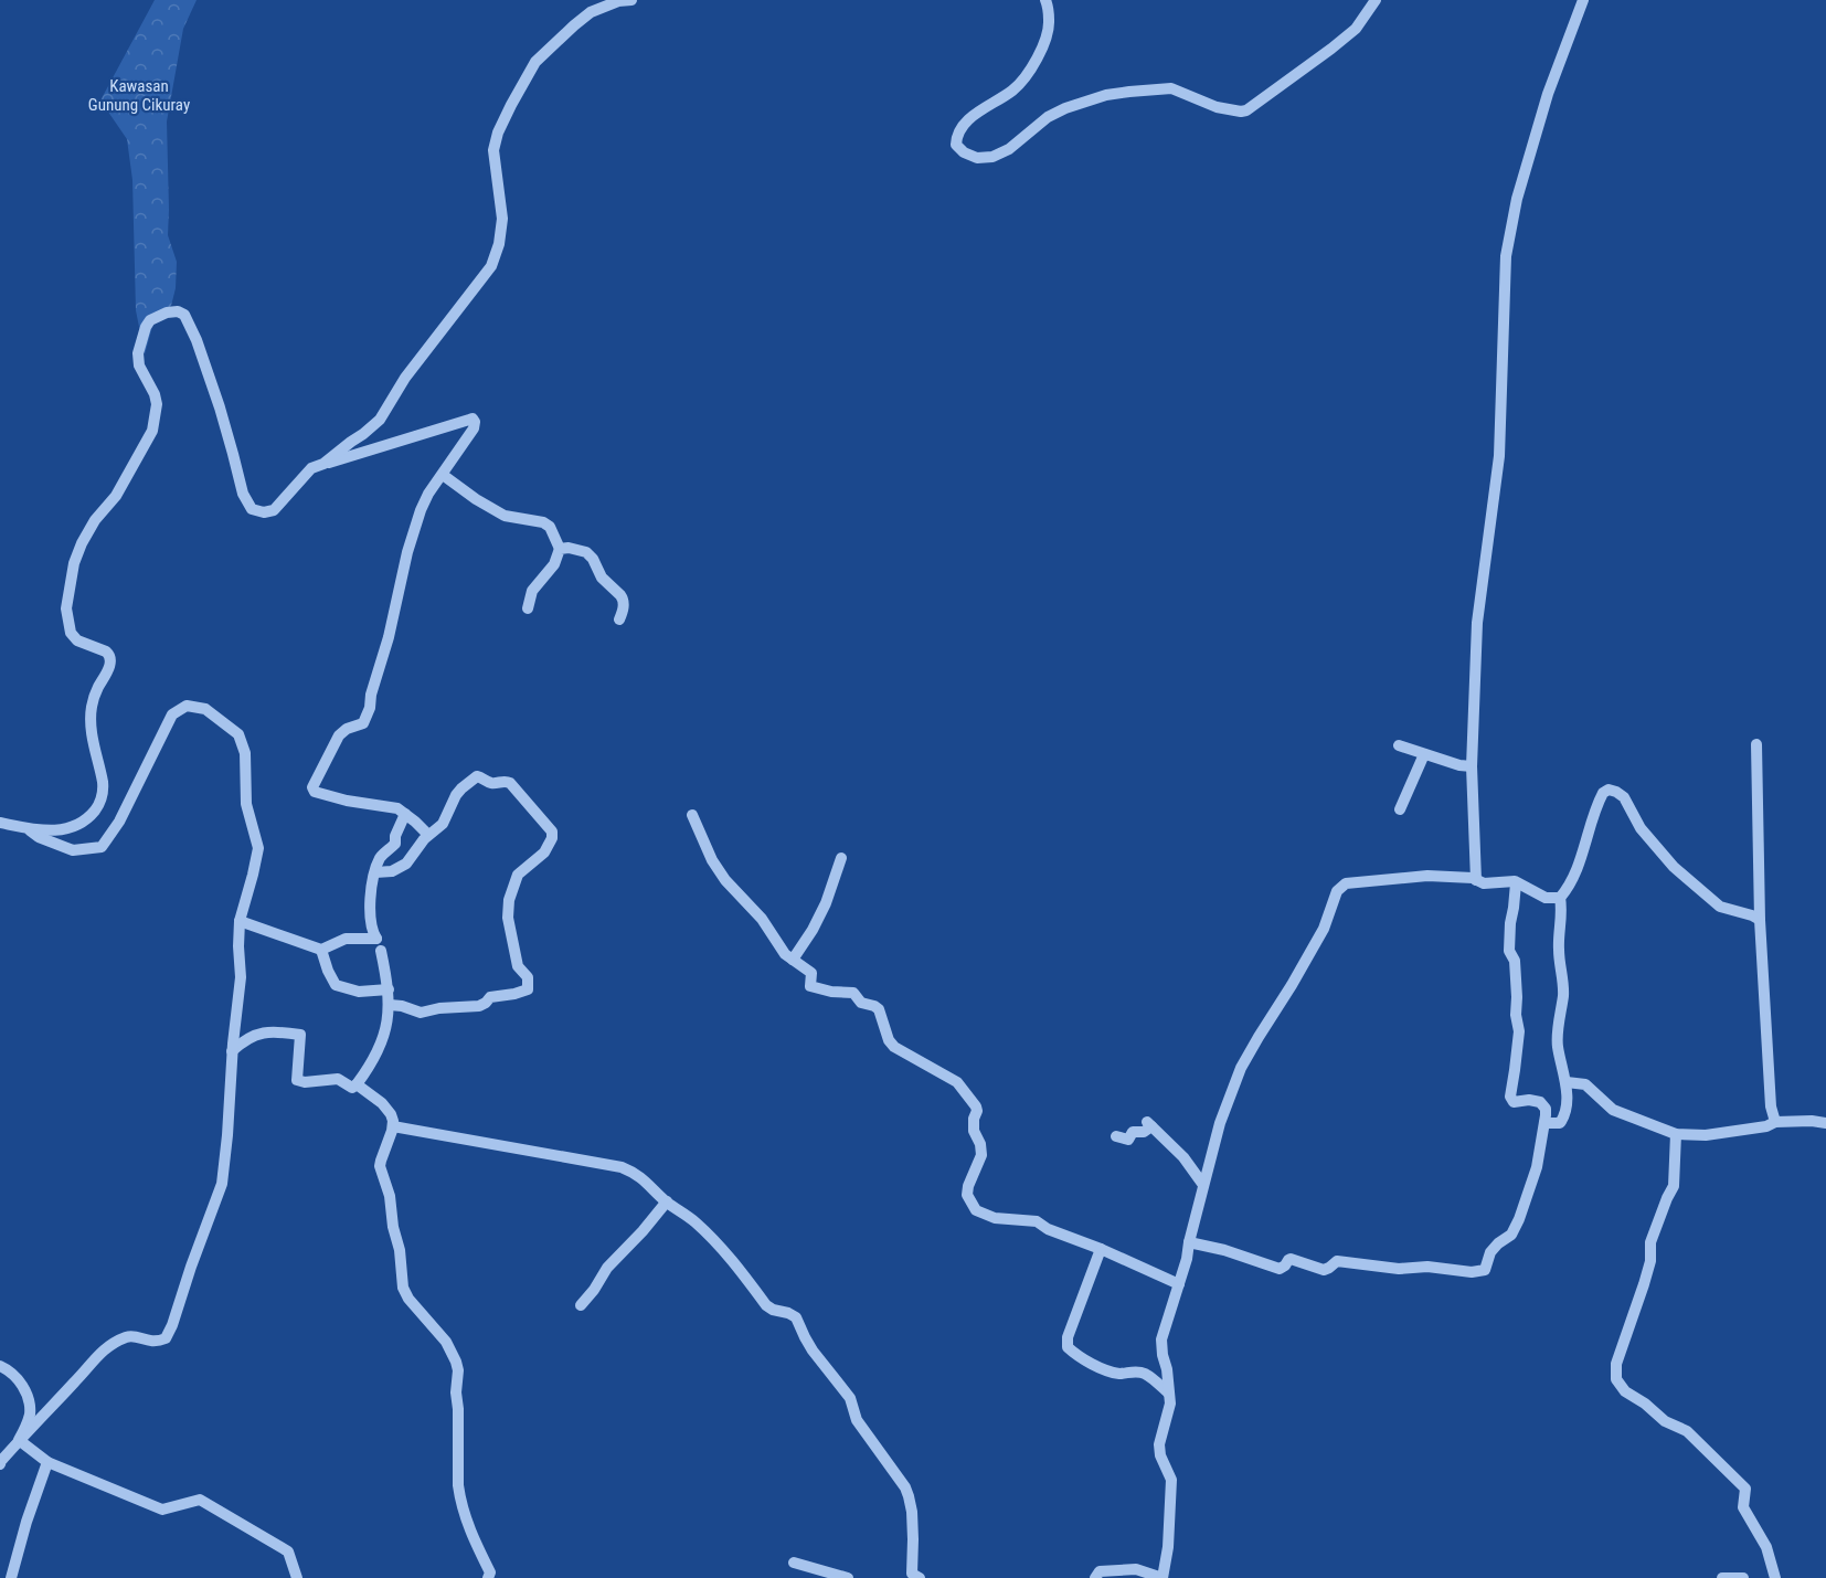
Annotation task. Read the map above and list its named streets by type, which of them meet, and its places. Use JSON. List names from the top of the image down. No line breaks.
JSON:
{"parks":["Kawasan Gunung Cikuray"]}
